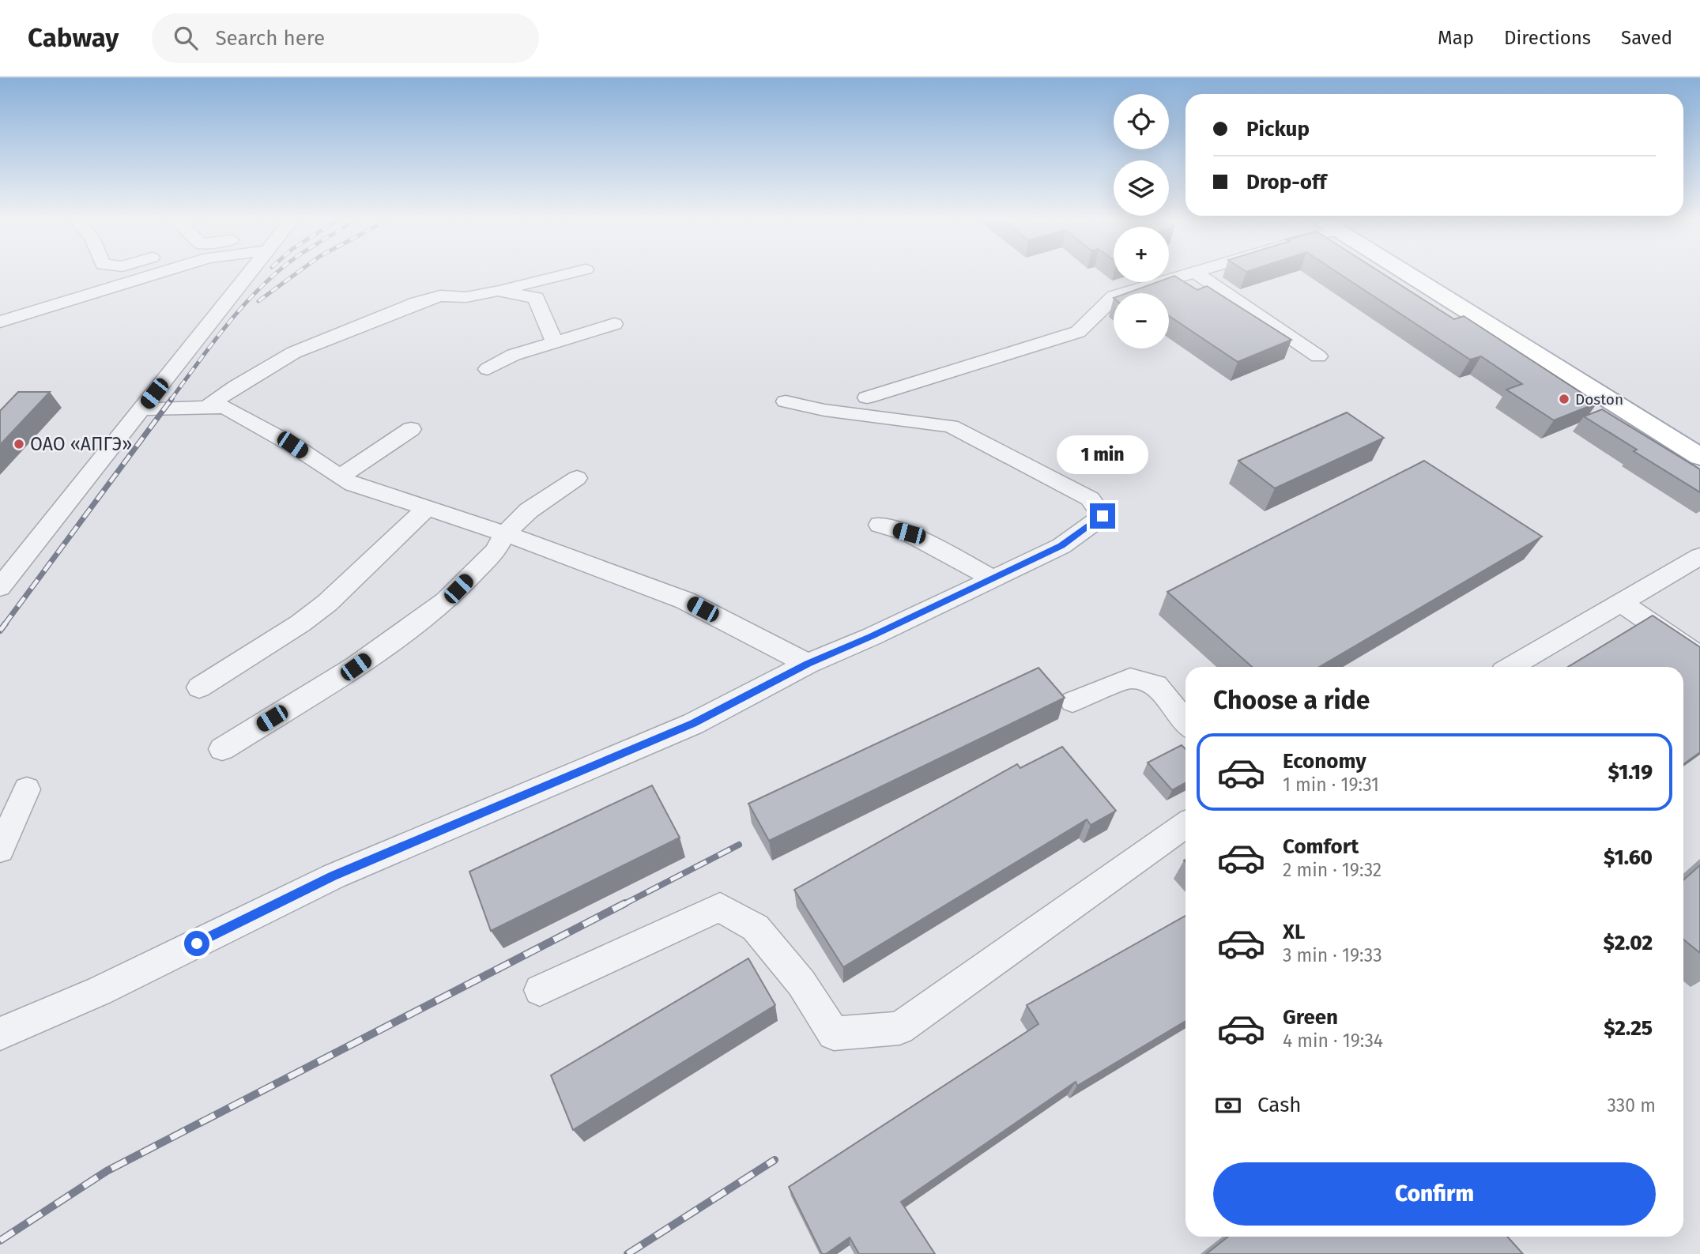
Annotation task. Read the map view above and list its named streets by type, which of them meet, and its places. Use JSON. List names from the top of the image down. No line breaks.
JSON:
{"places":["Doston","ОАО «АПГЭ»"],"page":{"header":"Cabway","search":"Search here","nav":["Map","Directions","Saved"],"map_buttons":["+","−"],"banner":["Pickup","Drop-off"],"bubble":"1 min","heading":"Choose a ride","list":[{"name":"Economy","note":"1 min · 19:31","value":"$1.19"},{"name":"Comfort","note":"2 min · 19:32","value":"$1.60"},{"name":"XL","note":"3 min · 19:33","value":"$2.02"},{"name":"Green","note":"4 min · 19:34","value":"$2.25"}],"pay":["Cash","330 m"],"buttons":"Confirm"}}
